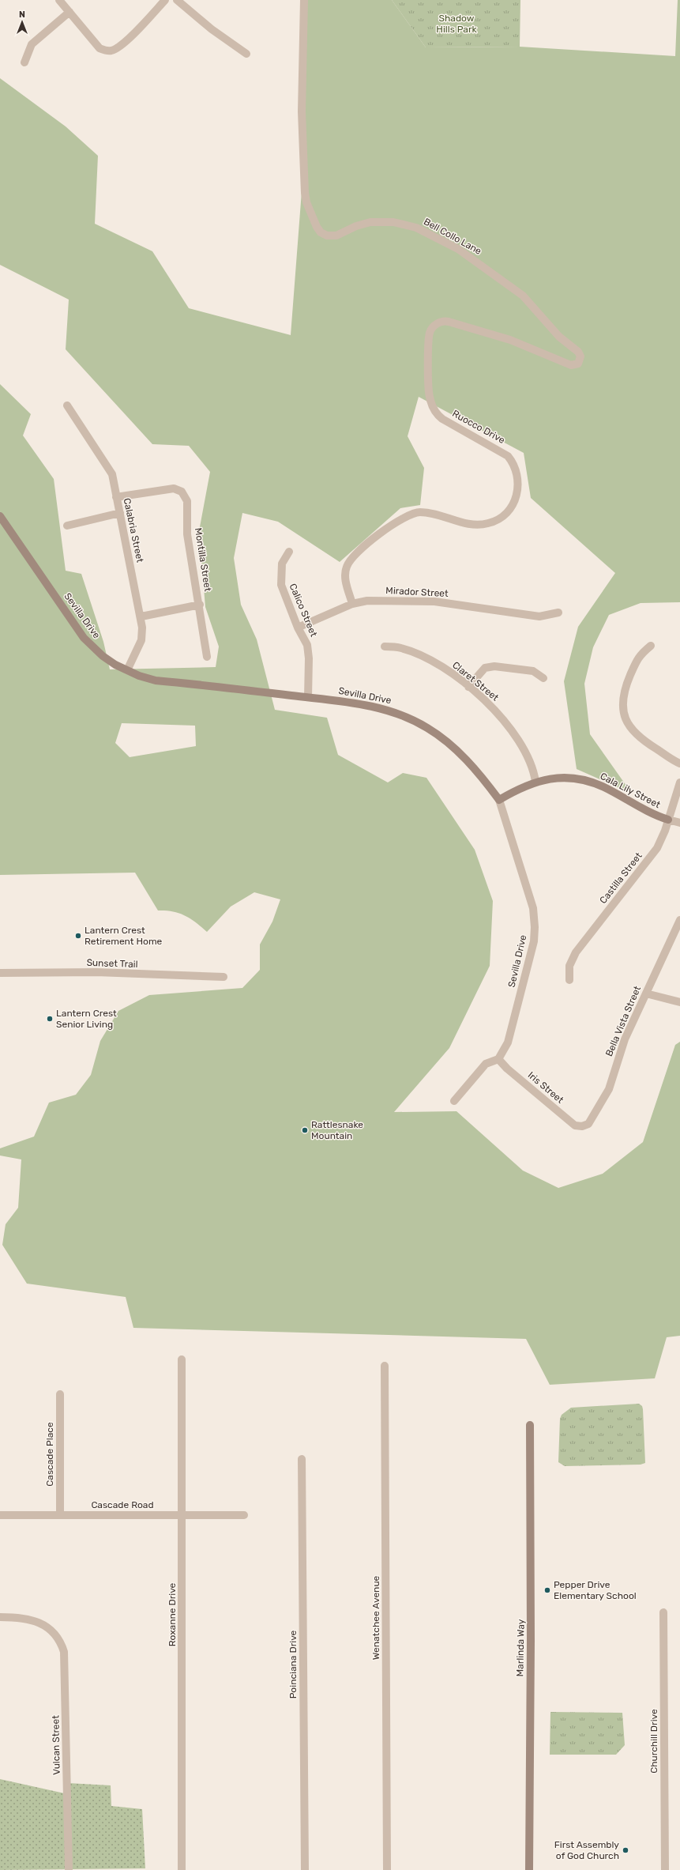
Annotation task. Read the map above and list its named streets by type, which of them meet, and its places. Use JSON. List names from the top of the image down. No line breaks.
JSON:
{"streets":{"street":["Bell Collo Lane","Ruocco Drive","Calabria Street","Montilla Street","Mirador Street","Calico Street","Sevilla Drive","Claret Street","Cala Lily Street","Castilla Street","Sunset Trail","Bella Vista Street","Iris Street","Cascade Place","Cascade Road","Roxanne Drive","Wenatchee Avenue","Marlinda Way","Poinciana Drive","Churchill Drive","Vulcan Street"]},"crossings":[["Bell Collo Lane","Ruocco Drive"],["Ruocco Drive","Mirador Street"],["Calabria Street","Montilla Street"],["Calabria Street","Sevilla Drive"],["Mirador Street","Calico Street"],["Calico Street","Sevilla Drive"],["Sevilla Drive","Cala Lily Street"],["Sevilla Drive","Iris Street"],["Claret Street","Cala Lily Street"],["Cala Lily Street","Castilla Street"],["Bella Vista Street","Iris Street"],["Cascade Place","Cascade Road"],["Cascade Road","Roxanne Drive"]],"parks":["Shadow Hills Park"],"places":["Lantern Crest Retirement Home","Lantern Crest Senior Living","Rattlesnake Mountain","Pepper Drive Elementary School","First Assembly of God Church"],"north":"top"}
